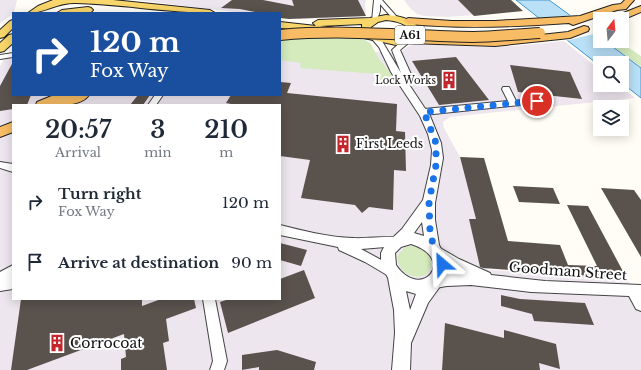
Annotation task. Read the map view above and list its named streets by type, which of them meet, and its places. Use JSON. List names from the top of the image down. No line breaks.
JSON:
{"streets":{"highway":["A61"],"street":["Goodman Street"]},"places":{"building":["Lock Works","First Leeds","Corrocoat"]},"north":"top","page":{"turn":["120 m","Fox Way"],"eta":["20:57","Arrival","3","min","210","m"],"list":[{"name":"Turn right","note":"Fox Way","value":"120 m"},{"name":"Arrive at destination","value":"90 m"}]}}
